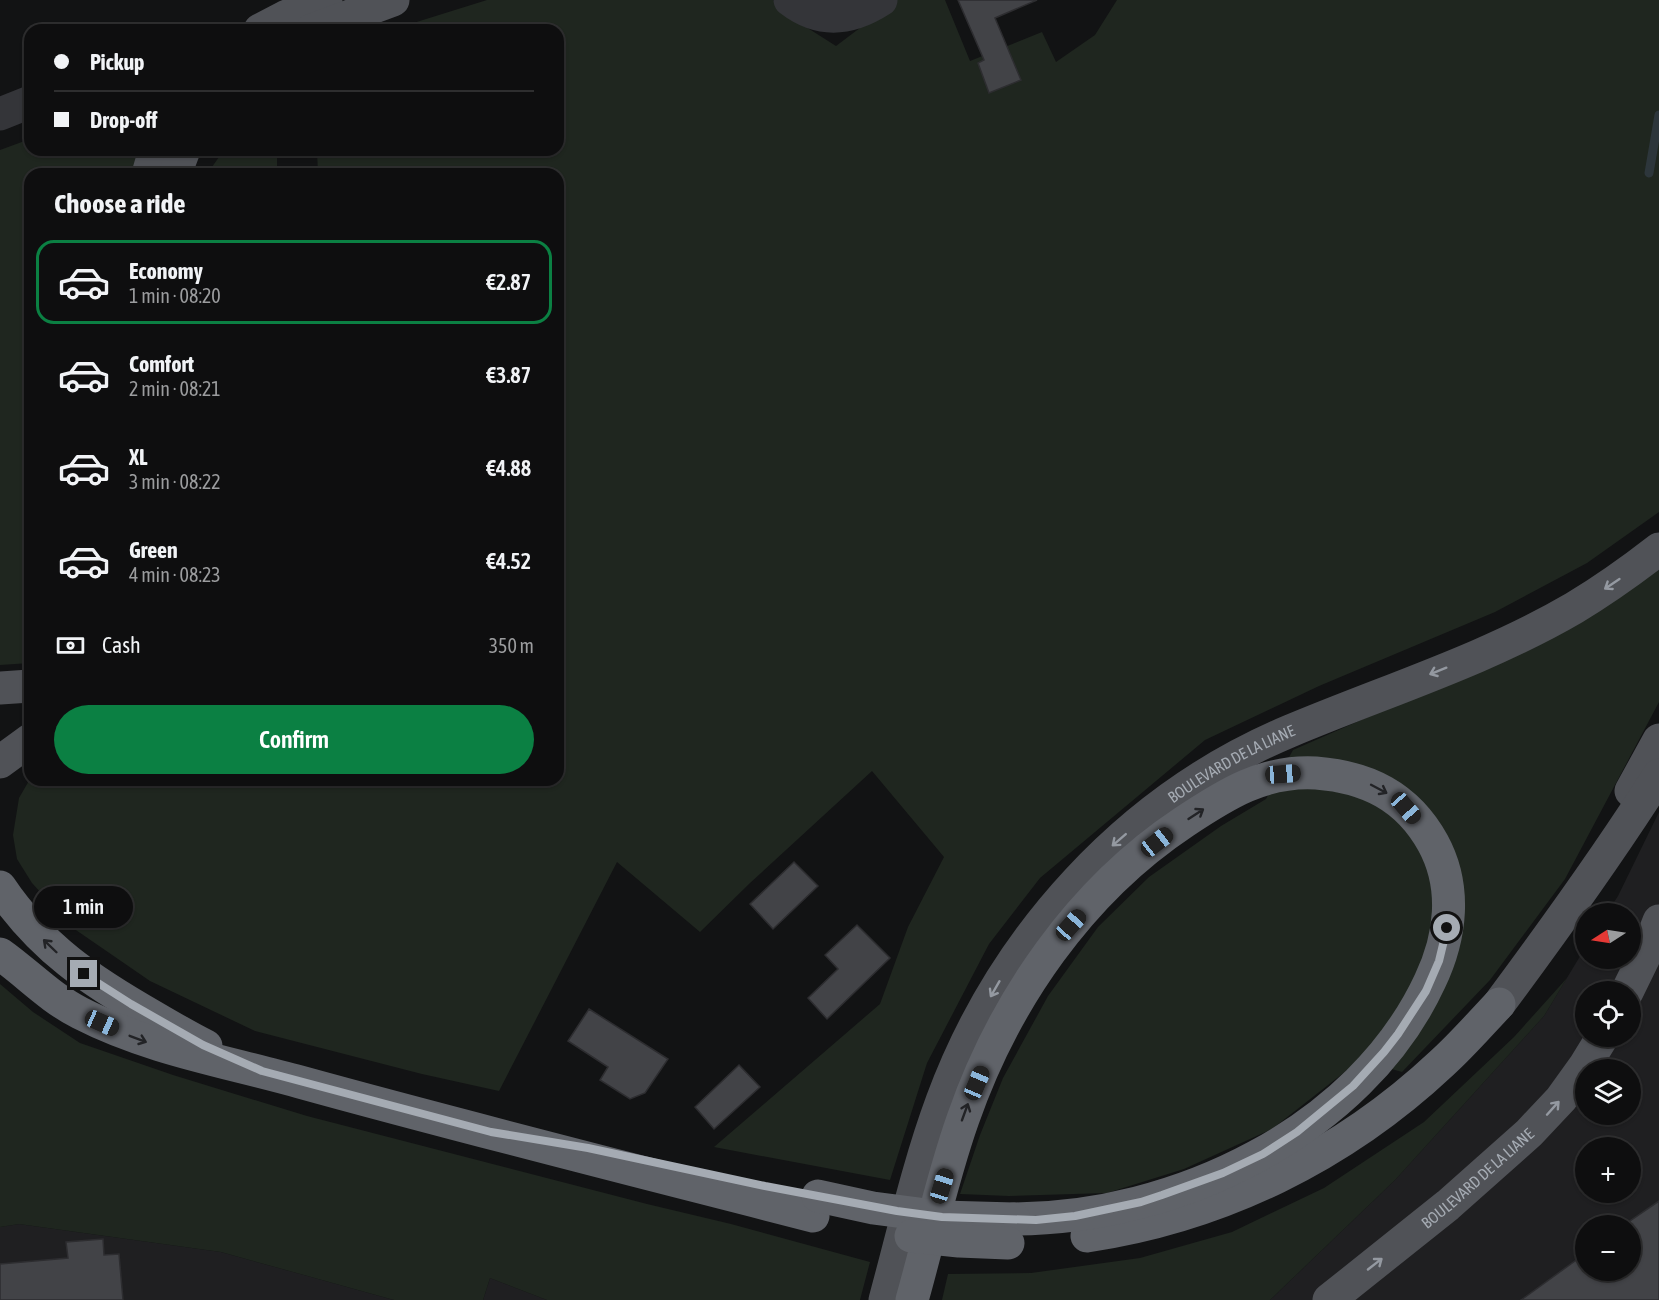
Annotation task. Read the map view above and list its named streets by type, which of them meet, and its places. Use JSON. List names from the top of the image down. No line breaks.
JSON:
{"streets":{"main road":["BOULEVARD DE LA LIANE"]},"north":"left","page":{"banner":["Pickup","Drop-off"],"heading":"Choose a ride","list":[{"name":"Economy","note":"1 min · 08:20","value":"€2.87"},{"name":"Comfort","note":"2 min · 08:21","value":"€3.87"},{"name":"XL","note":"3 min · 08:22","value":"€4.88"},{"name":"Green","note":"4 min · 08:23","value":"€4.52"}],"pay":["Cash","350 m"],"buttons":"Confirm","bubble":"1 min","map_buttons":["+","−"]}}
